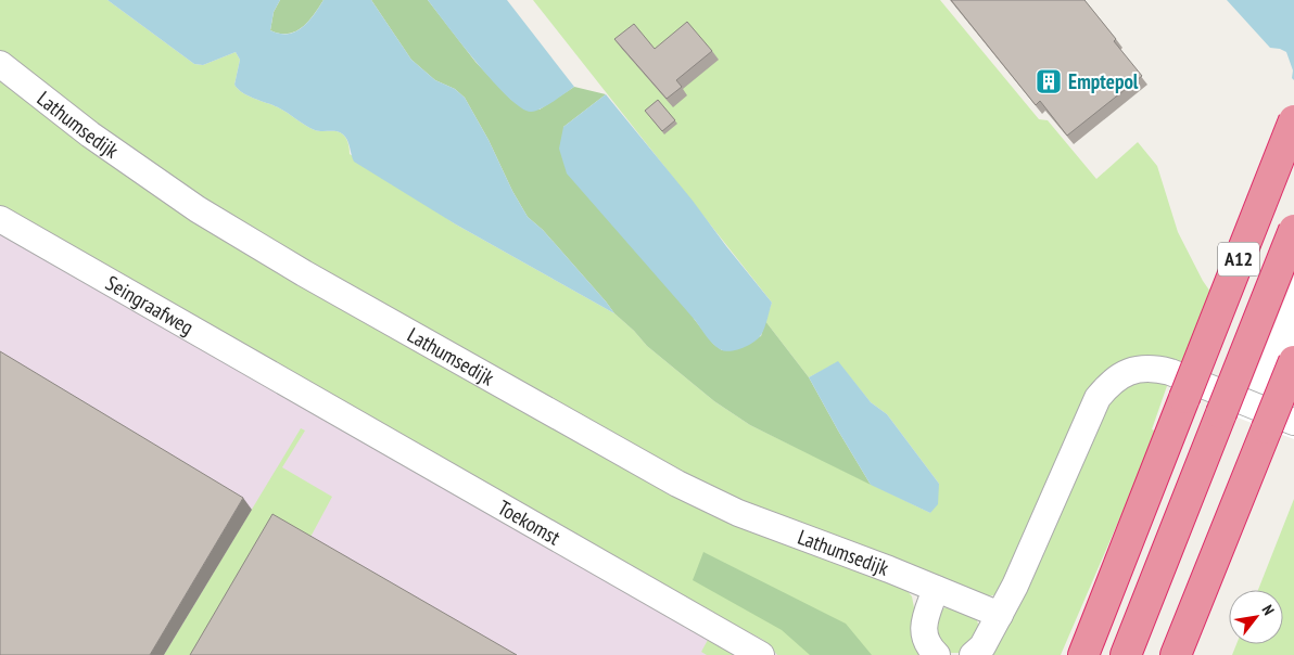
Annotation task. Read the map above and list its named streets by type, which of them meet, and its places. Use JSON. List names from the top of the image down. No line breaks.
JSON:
{"streets":{"highway":["A12"],"street":["Lathumsedijk","Seingraafweg","Toekomst"]},"crossings":[["Seingraafweg","Toekomst"]],"places":{"building":["Emptepol"]},"north":"top right"}
